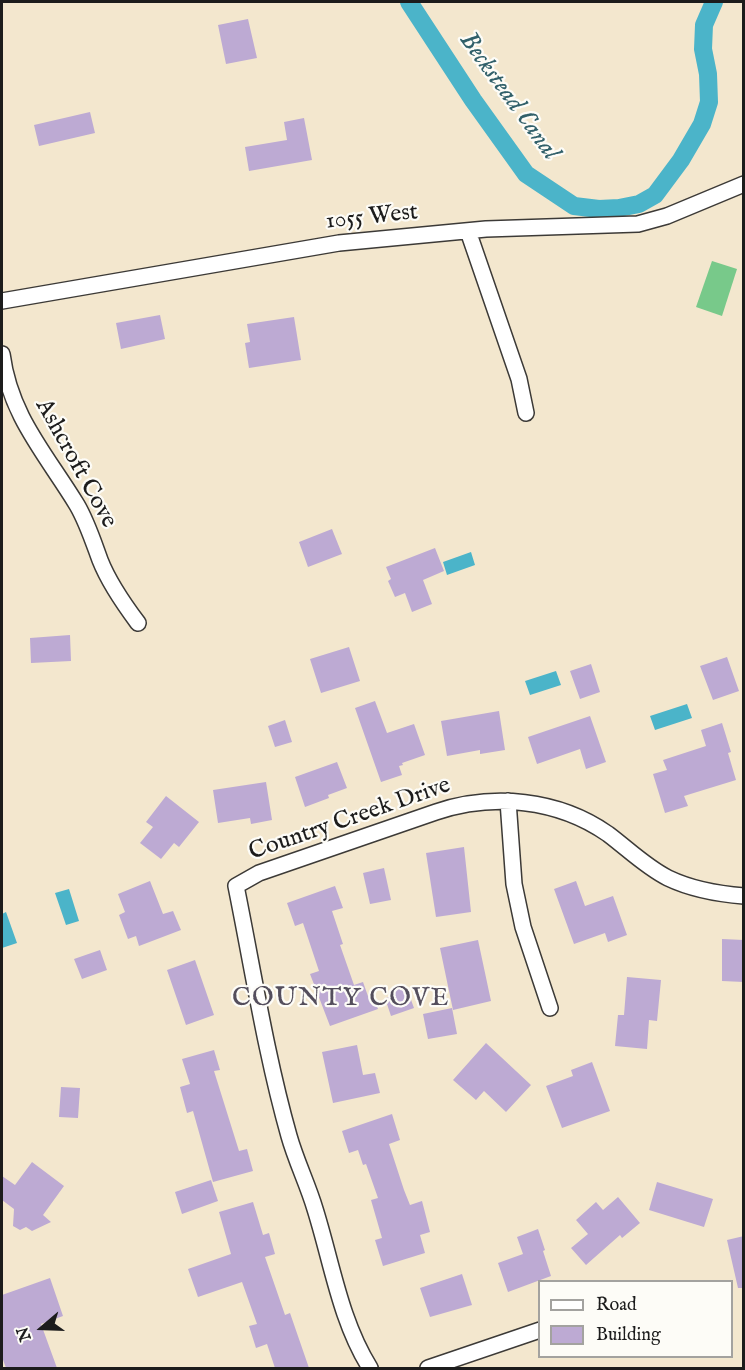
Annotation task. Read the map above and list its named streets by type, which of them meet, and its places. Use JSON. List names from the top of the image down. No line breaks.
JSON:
{"streets":{"street":["1055 West","Ashcroft Cove","Country Creek Drive"]},"districts":["COUNTY COVE"],"water":["Beckstead Canal"],"legend":["Road","Building"],"north":"left"}
